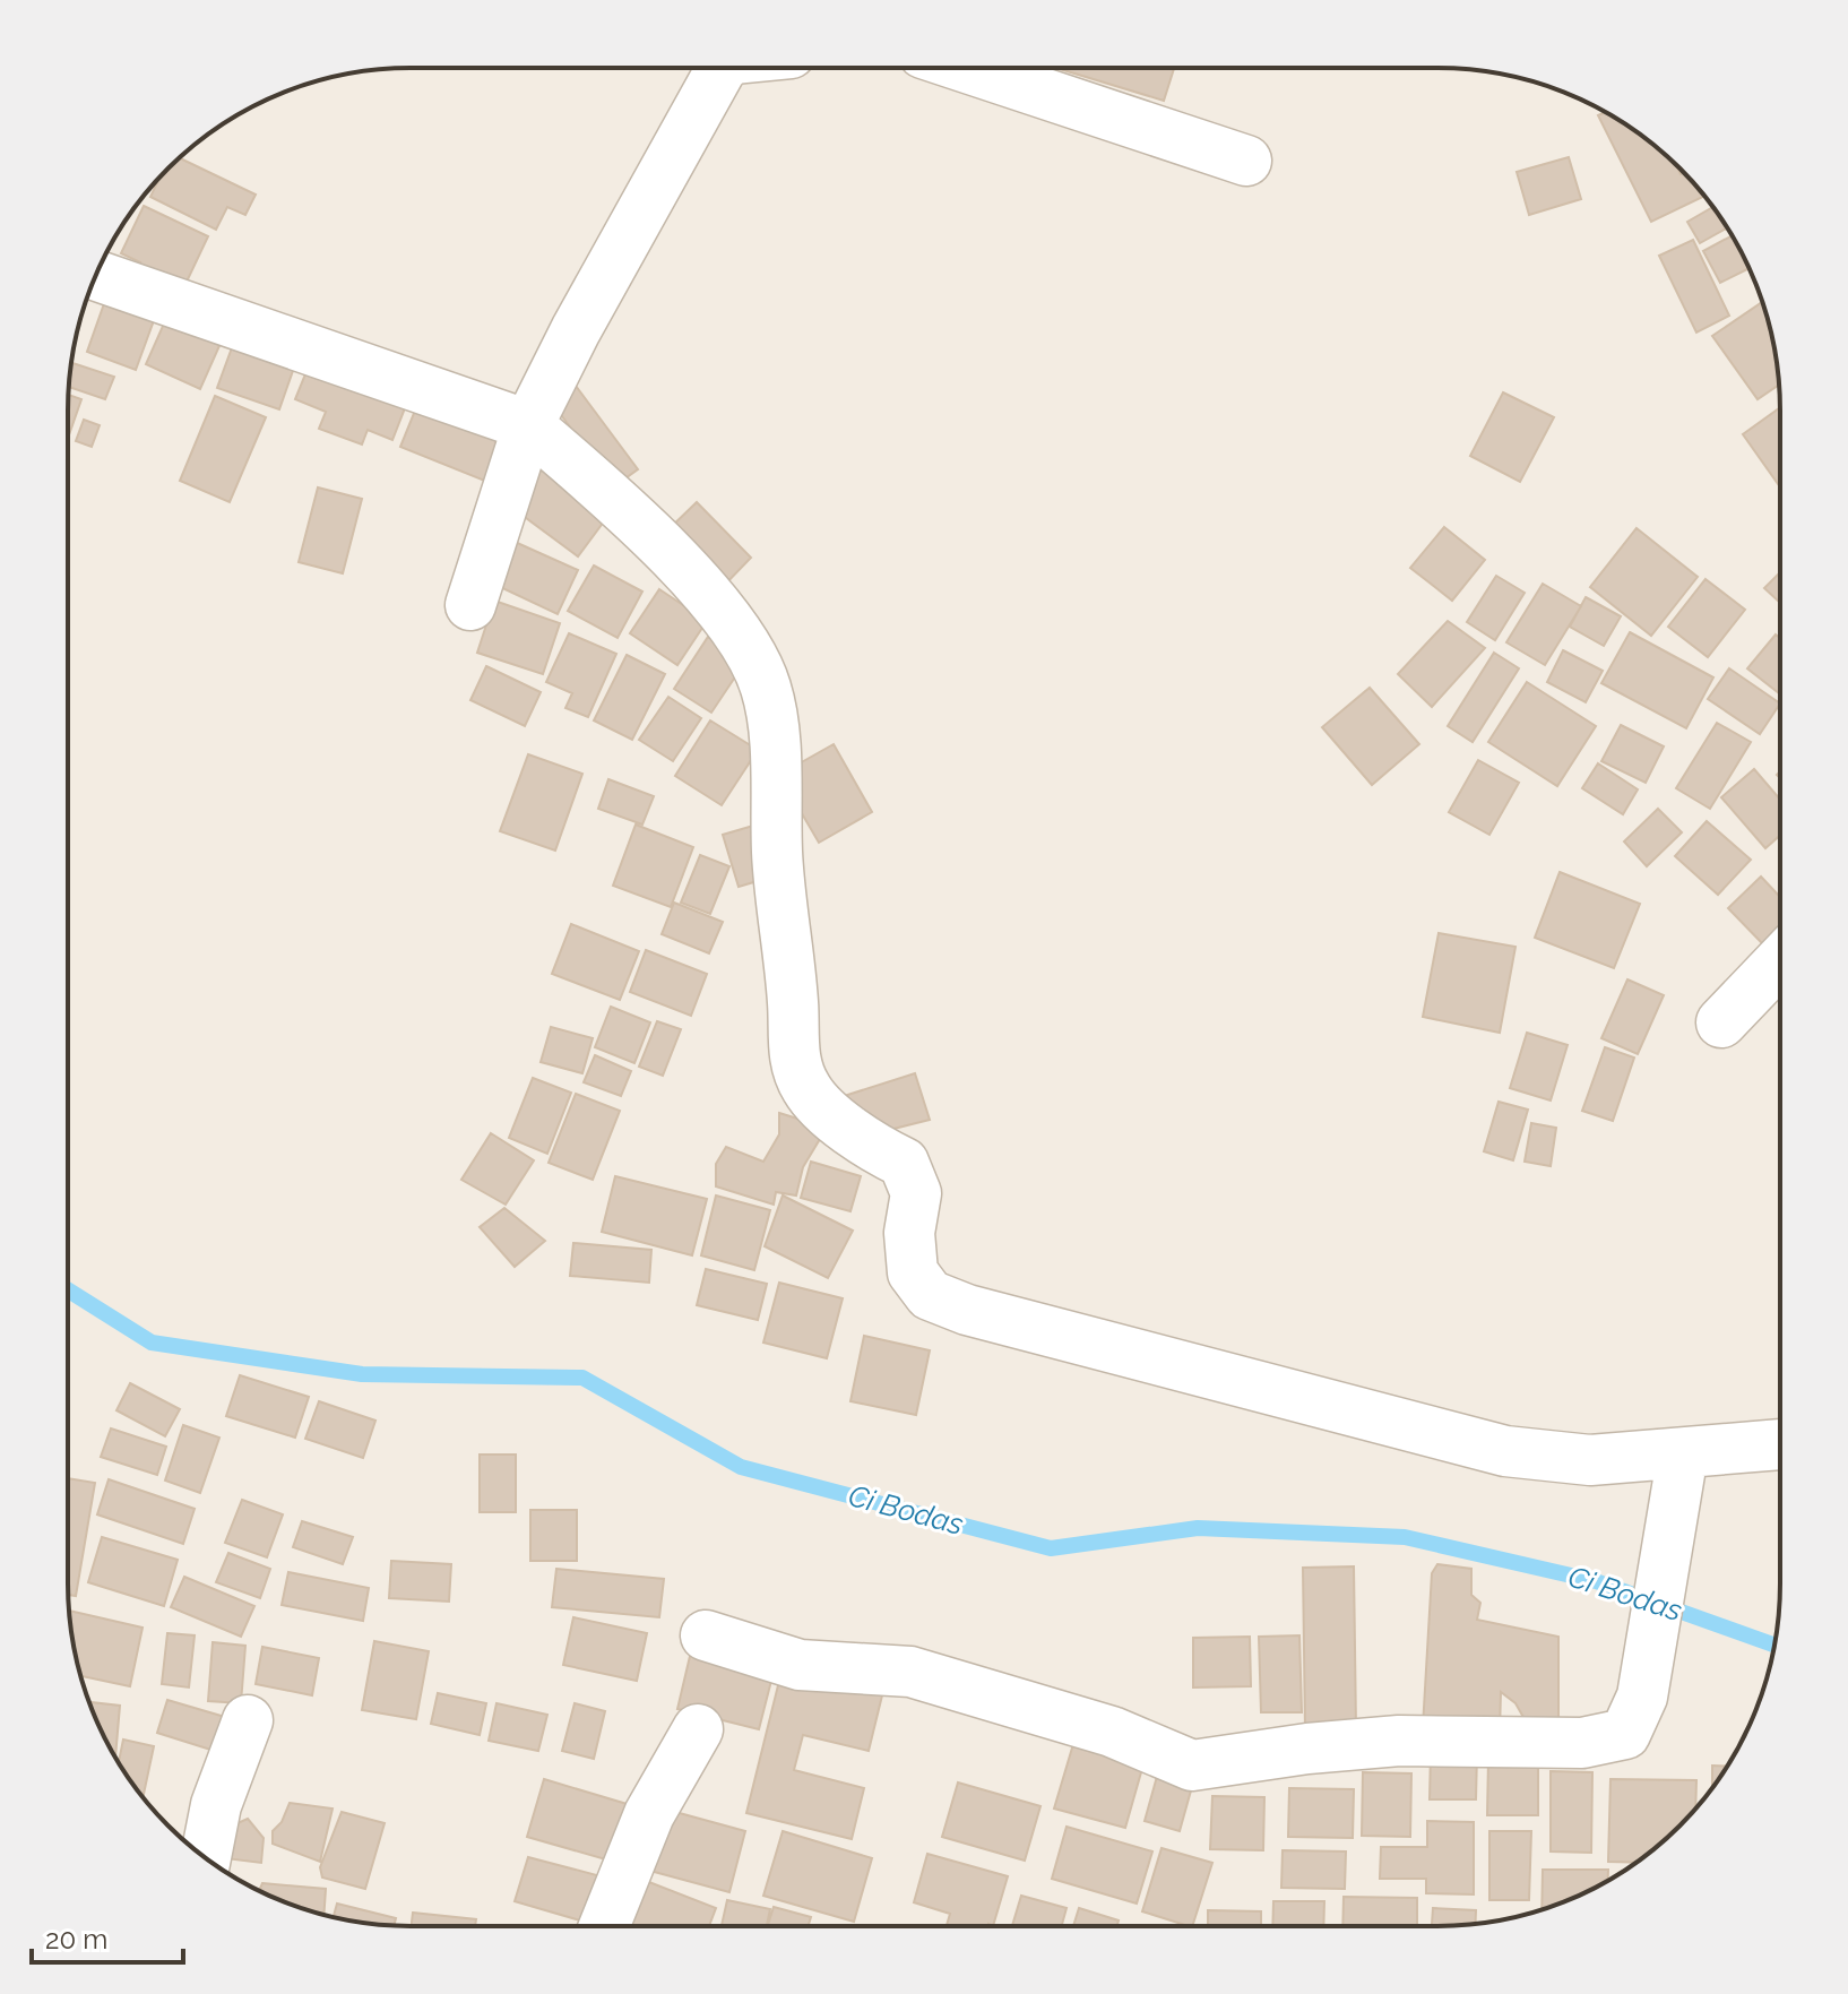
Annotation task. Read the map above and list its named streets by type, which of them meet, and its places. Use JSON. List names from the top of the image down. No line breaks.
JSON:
{"water":["Ci Bodas"],"scale_bar":"20 m"}
